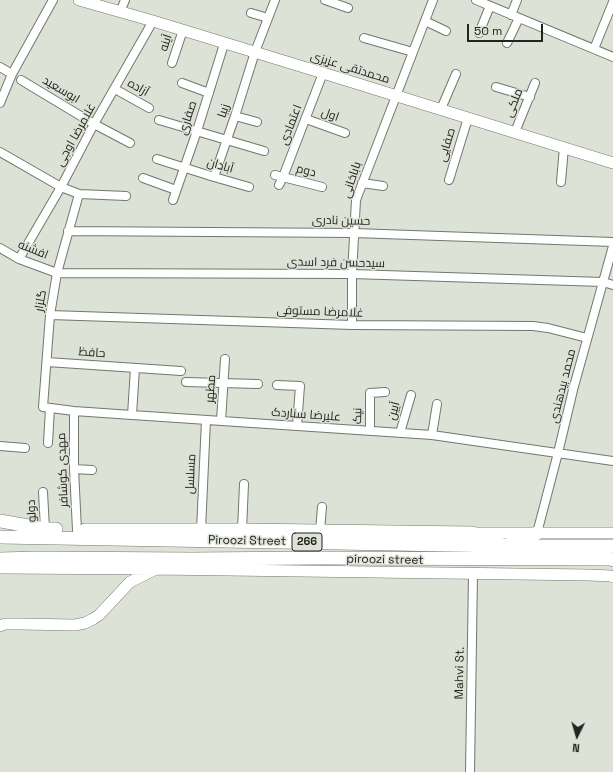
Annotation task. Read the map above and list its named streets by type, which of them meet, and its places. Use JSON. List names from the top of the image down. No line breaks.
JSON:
{"streets":{"main road":["محمدتقی عزیزی","Piroozi Street","266","piroozi street"],"street":["آینه","آزاده","ابوسعید","ملکی","زیبا","اول","صفاری","اعتمادی","غلامرضا اوجی","صفایی","آبادان","دوم","باباخانی","حسین نادری","افشنه","سیدحسن فرد اسدی","گلزار","غلامرضا مستوفی","حافظ","محمد بیدهندی","مطهر","آیین","علیرضا سناردک","نیک","مهدی کوشافر","مسلسل","دولو","Mahvi St."]},"crossings":[["آینه","محمدتقی عزیزی"],["محمدتقی عزیزی","ملکی"],["محمدتقی عزیزی","زیبا"],["محمدتقی عزیزی","صفاری"],["محمدتقی عزیزی","اعتمادی"],["محمدتقی عزیزی","غلامرضا اوجی"],["محمدتقی عزیزی","صفایی"],["محمدتقی عزیزی","باباخانی"],["آزاده","غلامرضا اوجی"],["ابوسعید","غلامرضا اوجی"],["زیبا","آبادان"],["اول","اعتمادی"],["صفاری","آبادان"],["اعتمادی","دوم"],["غلامرضا اوجی","افشنه"],["باباخانی","حسین نادری"],["باباخانی","سیدحسن فرد اسدی"],["باباخانی","غلامرضا مستوفی"],["حسین نادری","گلزار"],["افشنه","سیدحسن فرد اسدی"],["افشنه","گلزار"],["سیدحسن فرد اسدی","گلزار"],["سیدحسن فرد اسدی","محمد بیدهندی"],["گلزار","غلامرضا مستوفی"],["گلزار","حافظ"],["گلزار","علیرضا سناردک"],["غلامرضا مستوفی","محمد بیدهندی"],["محمد بیدهندی","علیرضا سناردک"],["محمد بیدهندی","266"],["مطهر","علیرضا سناردک"],["آیین","علیرضا سناردک"],["علیرضا سناردک","نیک"],["علیرضا سناردک","مهدی کوشافر"],["علیرضا سناردک","مسلسل"],["مهدی کوشافر","266"],["مسلسل","266"],["دولو","266"],["Piroozi Street","266"],["Piroozi Street","piroozi street"],["piroozi street","Mahvi St."]],"scale_bar":"50 m","north":"bottom"}
